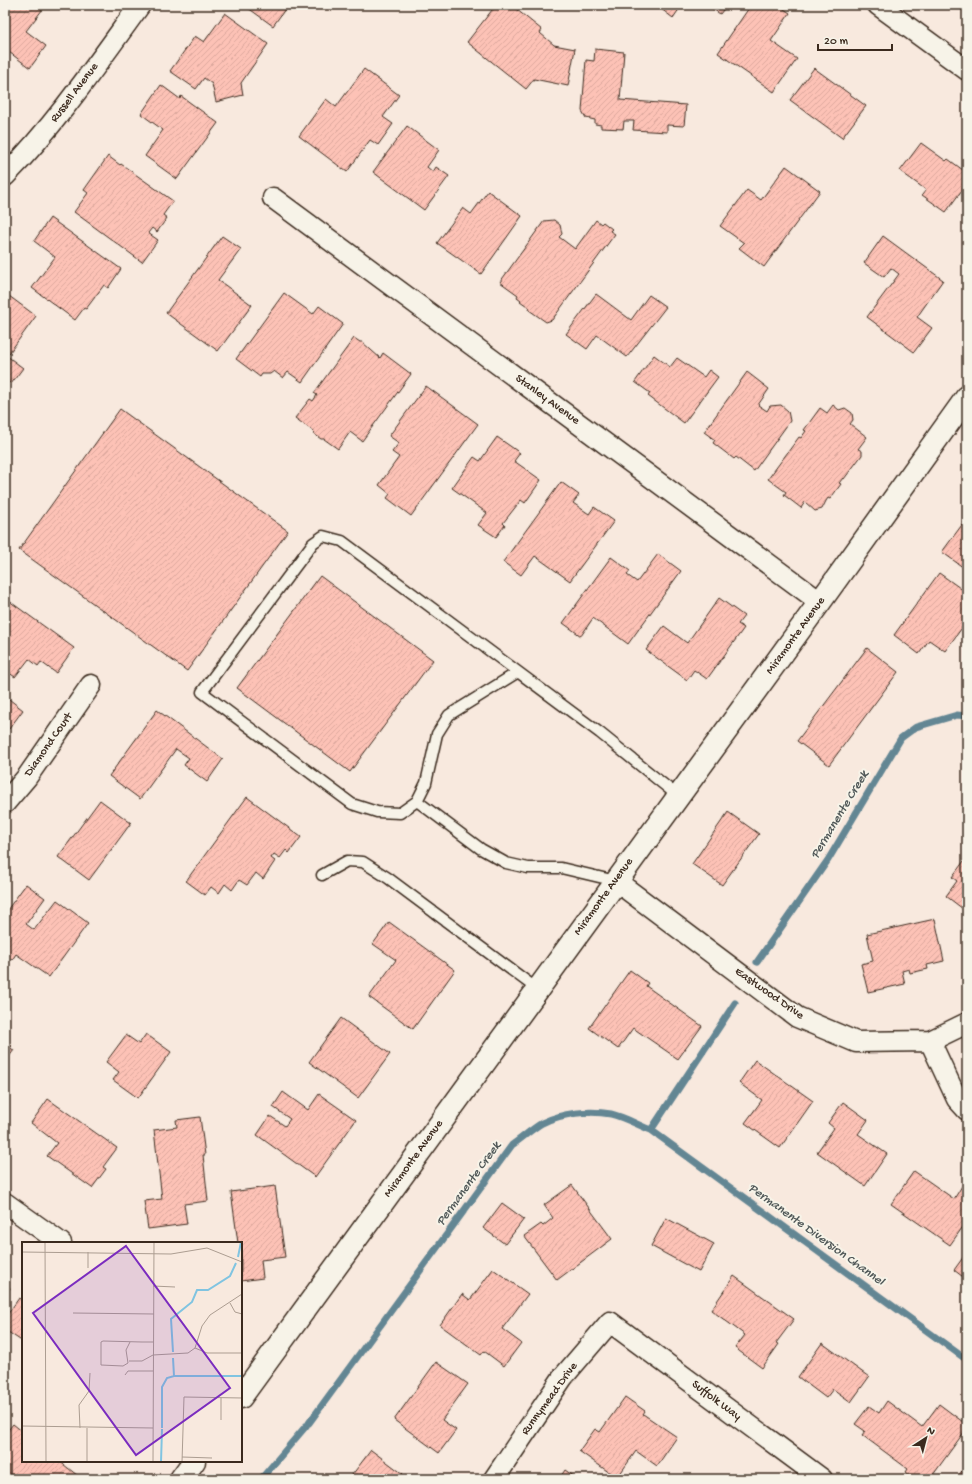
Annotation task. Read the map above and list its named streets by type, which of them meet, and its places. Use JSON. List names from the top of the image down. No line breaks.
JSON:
{"streets":{"street":["Russell Avenue","Stanley Avenue","Miramonte Avenue","Diamond Court","Eastwood Drive","Runnymead Drive","Suffolk Way"]},"crossings":[["Stanley Avenue","Miramonte Avenue"],["Miramonte Avenue","Eastwood Drive"],["Runnymead Drive","Suffolk Way"]],"water":["Permanente Creek","Permanente Diversion Channel"],"scale_bar":"20 m","north":"top right"}
